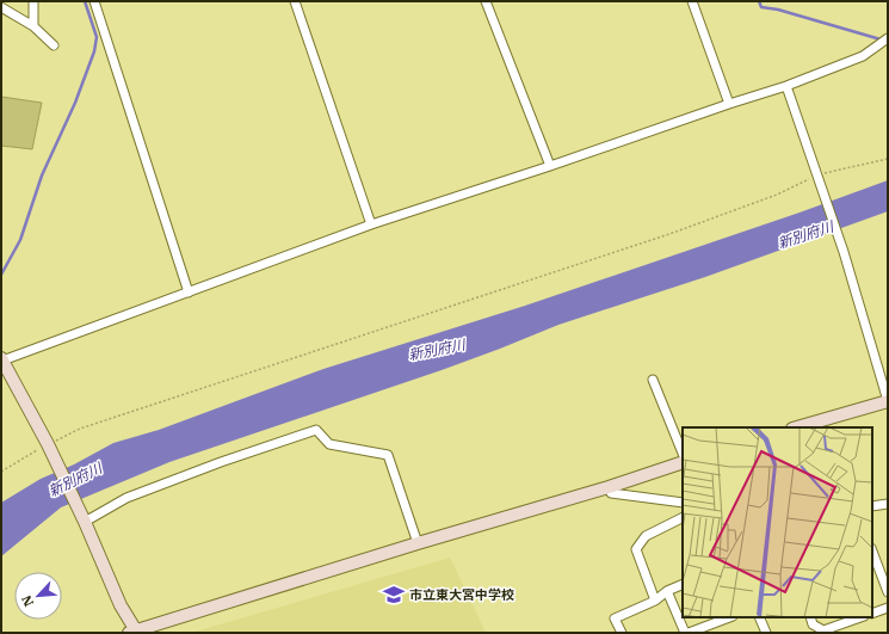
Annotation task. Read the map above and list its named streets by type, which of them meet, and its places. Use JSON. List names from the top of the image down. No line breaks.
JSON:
{"water":["新別府川"],"places":{"school or university":["市立東大宮中学校"]},"north":"bottom left"}
